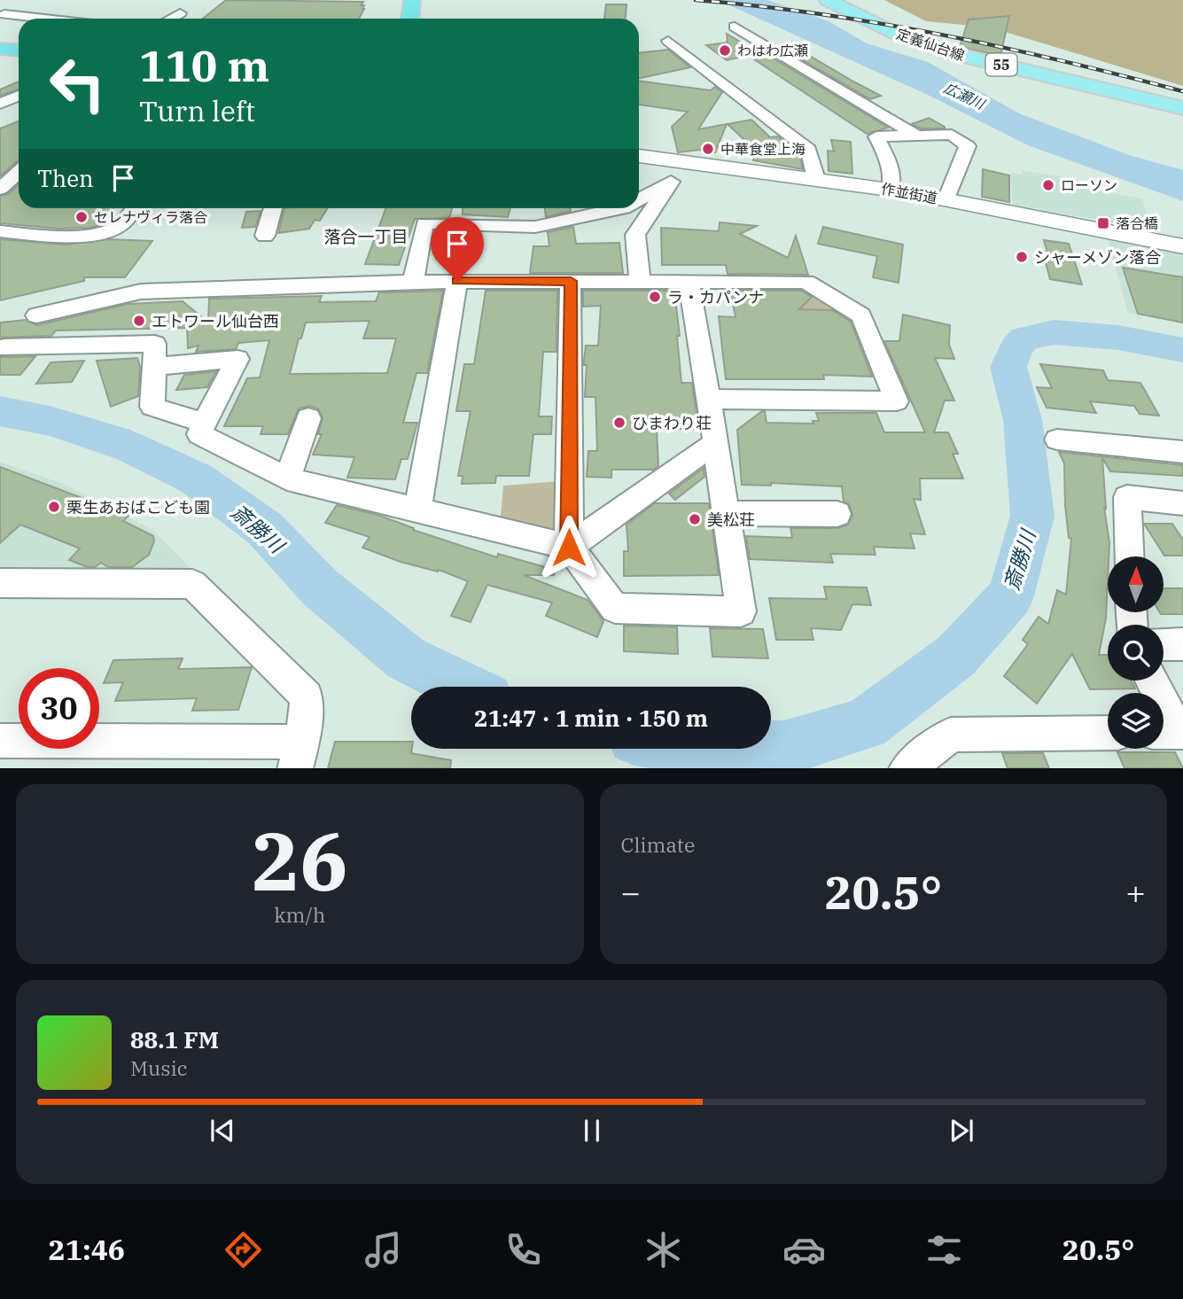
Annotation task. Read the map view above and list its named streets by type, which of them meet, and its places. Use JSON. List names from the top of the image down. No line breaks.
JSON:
{"streets":{"main road":["定義仙台線","55"],"street":["作並街道"]},"districts":["落合一丁目"],"water":["広瀬川","斎勝川"],"places":{"other":["わはわ広瀬","中華食堂上海","ローソン","セレナヴィラ落合","シャーメゾン落合","ラ・カパンナ","エトワール仙台西","ひまわり荘","栗生あおばこども園","美松荘"],"transit":["落合橋"]},"north":"top","page":{"turn":["110 m","Turn left"],"then":"Then","limit":"30","trip":"21:47 · 1 min · 150 m","tile":[["26","km/h"],"Climate"],"heat":["−","20.5°","+"],"song":["88.1 FM","Music"],"tabs":["21:46","20.5°"]}}
